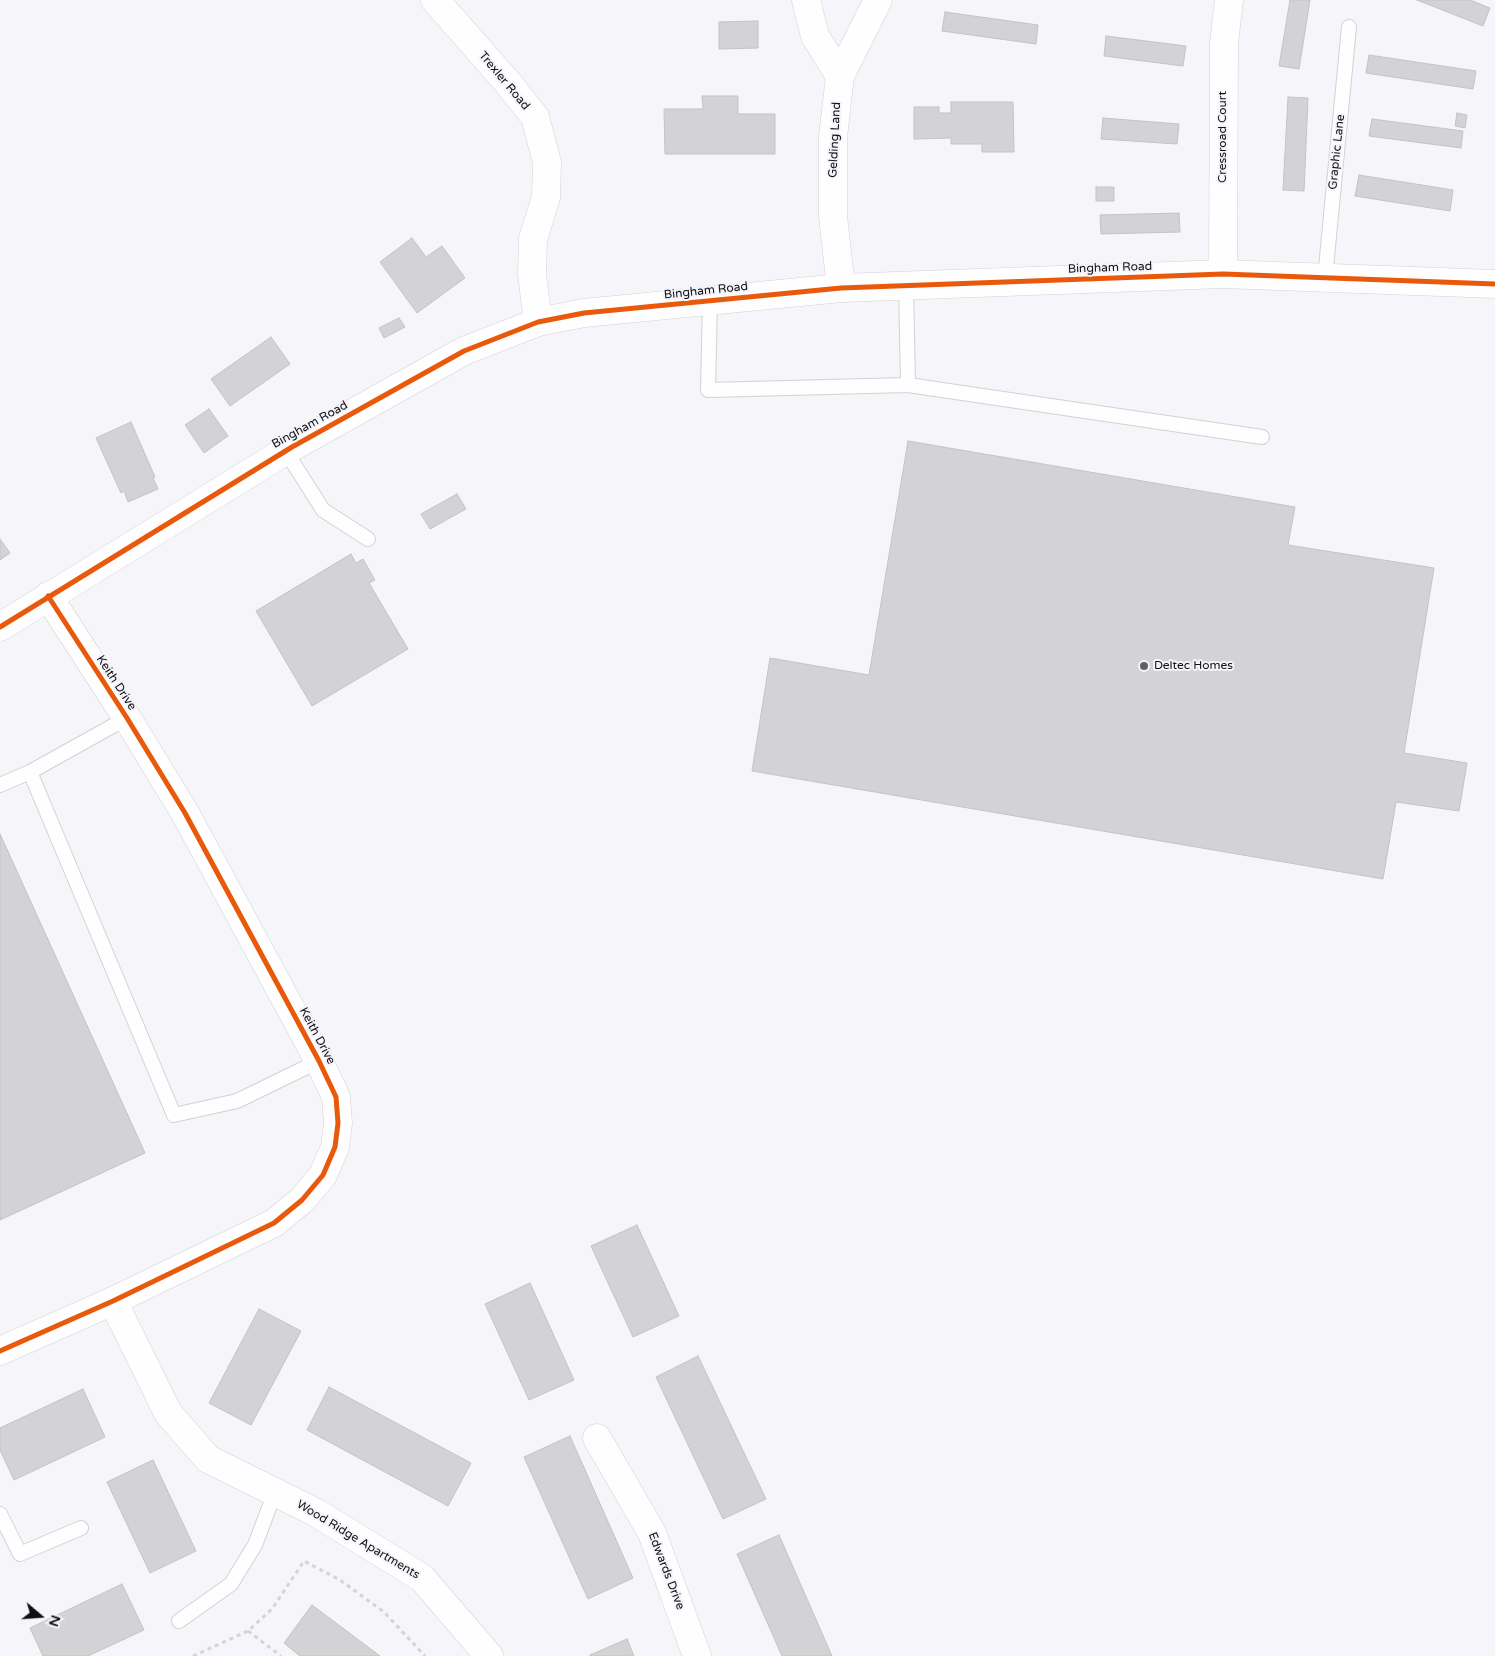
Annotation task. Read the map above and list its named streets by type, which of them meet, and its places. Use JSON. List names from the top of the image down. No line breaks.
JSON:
{"streets":{"street":["Trexler Road","Cressroad Court","Gelding Land","Bingham Road","Keith Drive","Wood Ridge Apartments","Edwards Drive"],"lane":["Graphic Lane"]},"crossings":[["Trexler Road","Bingham Road"],["Cressroad Court","Bingham Road"],["Gelding Land","Bingham Road"],["Graphic Lane","Bingham Road"],["Bingham Road","Keith Drive"],["Keith Drive","Wood Ridge Apartments"]],"places":["Deltec Homes"],"north":"right"}
